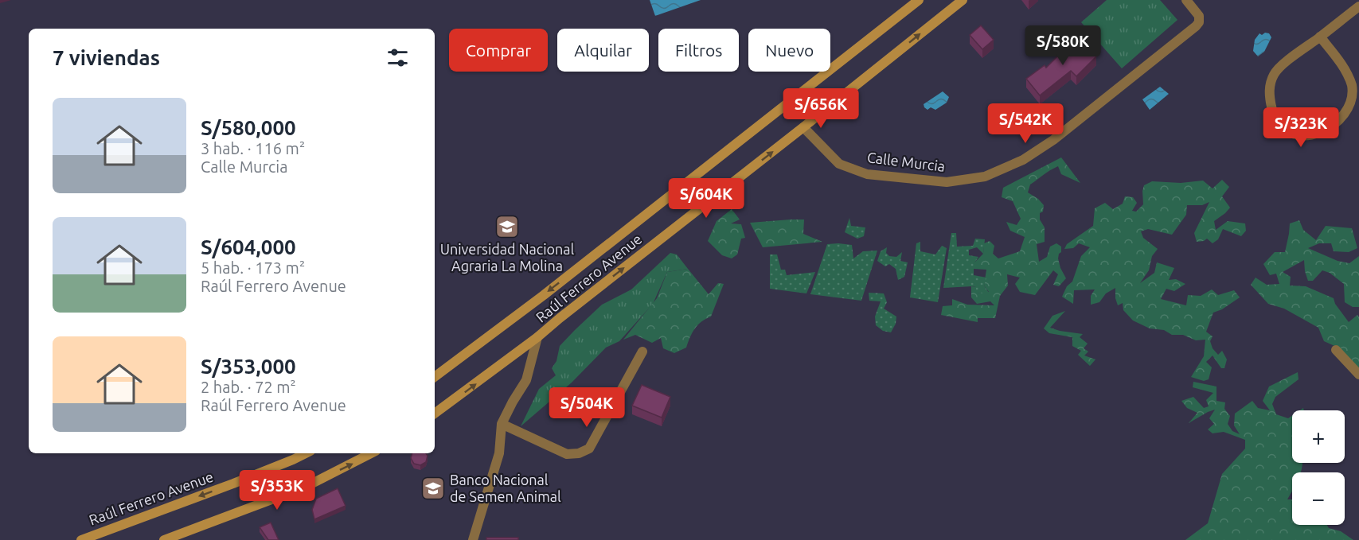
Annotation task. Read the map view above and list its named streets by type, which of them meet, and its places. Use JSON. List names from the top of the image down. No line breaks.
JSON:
{"streets":{"main road":["Raúl Ferrero Avenue"],"street":["Calle Murcia"]},"crossings":[["Calle Murcia","Raúl Ferrero Avenue"]],"places":{"school or university":["Universidad Nacional Agraria La Molina","Banco Nacional de Semen Animal"]},"page":{"price":["S/580K","S/656K","S/542K","S/323K","S/604K","S/504K","S/353K"],"chip":["Comprar","Alquilar","Filtros","Nuevo"],"heading":"7 viviendas","list":[{"name":"S/580,000","note":"3 hab. · 116 m² · Calle Murcia"},{"name":"S/604,000","note":"5 hab. · 173 m² · Raúl Ferrero Avenue"},{"name":"S/353,000","note":"2 hab. · 72 m² · Raúl Ferrero Avenue"}],"map_buttons":["+","−"]}}
